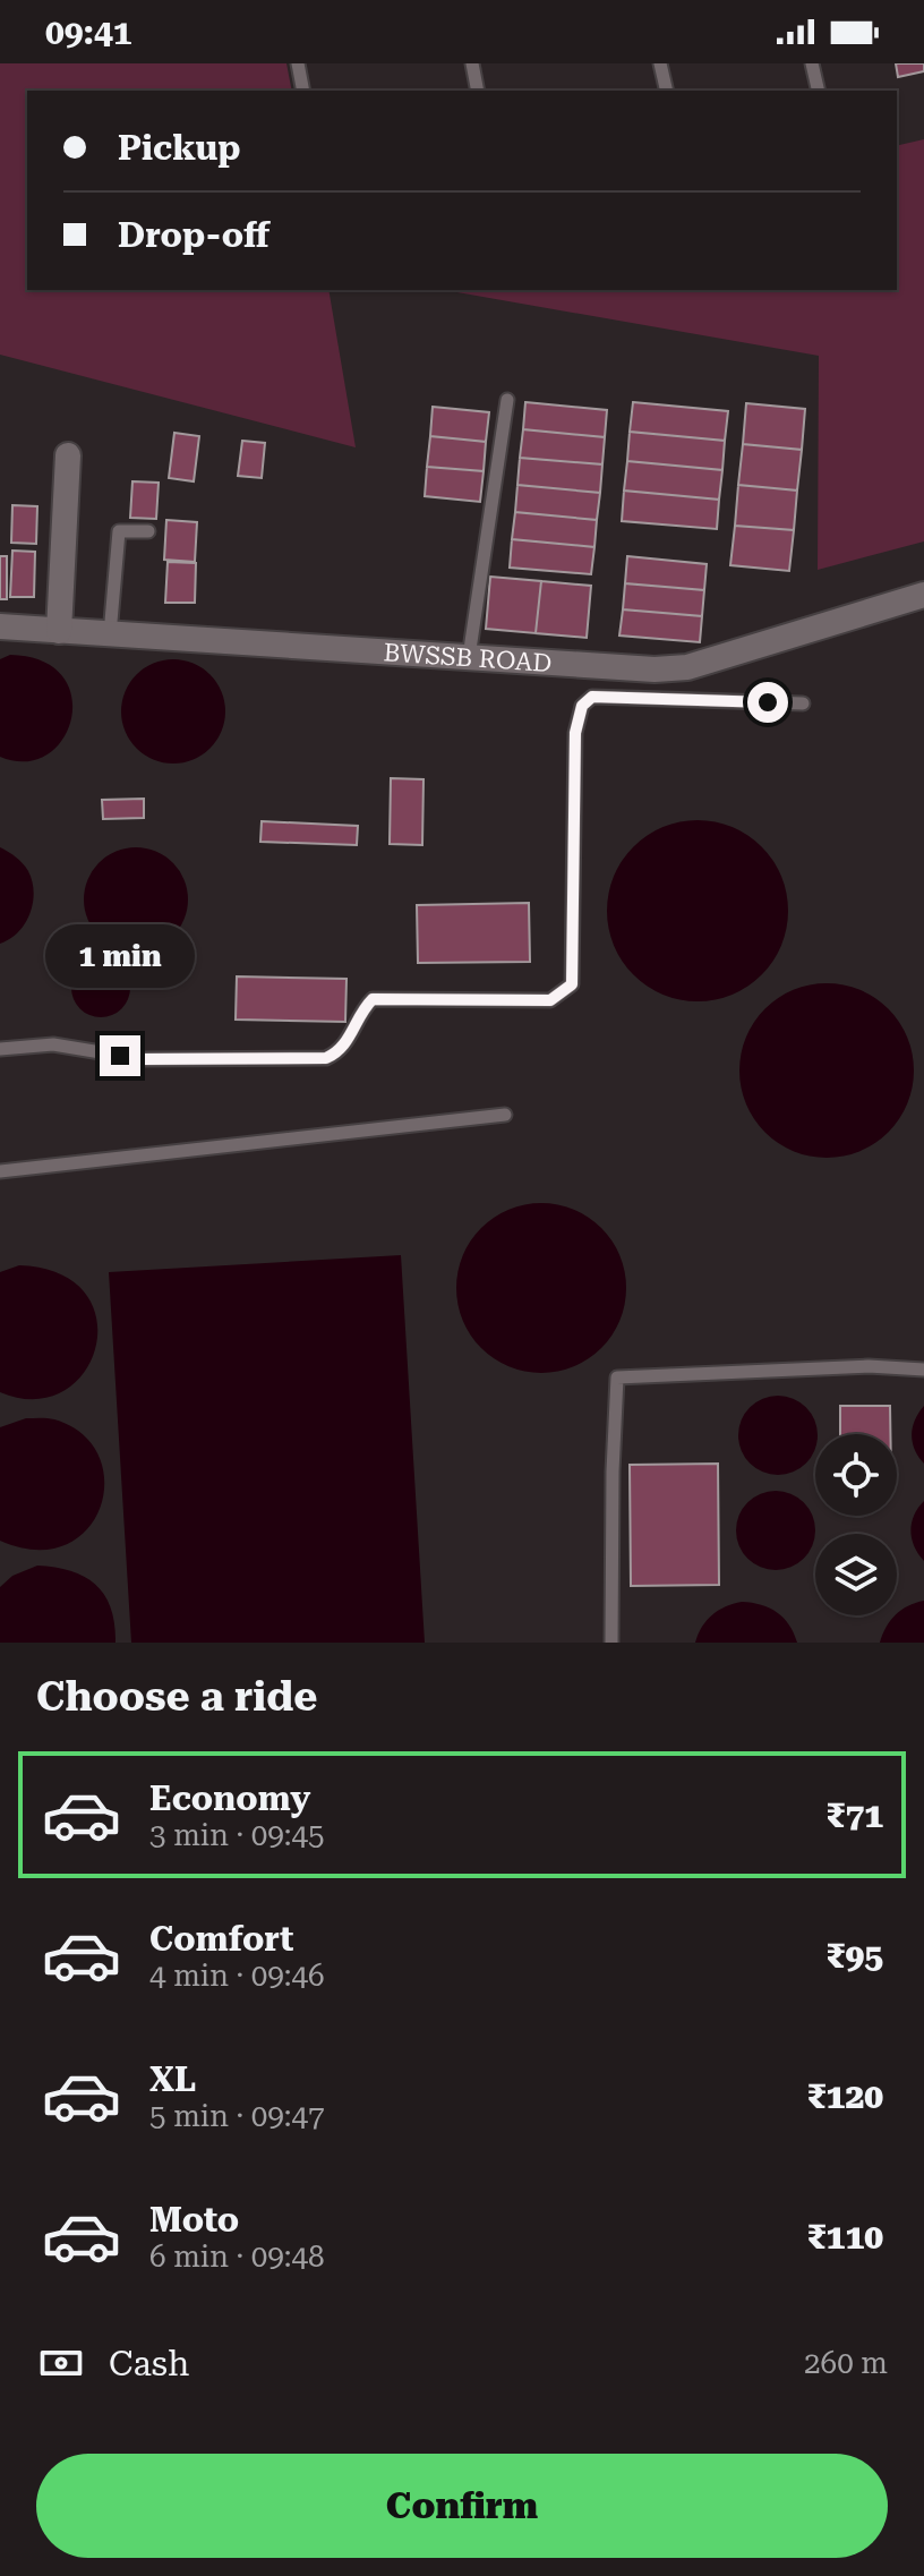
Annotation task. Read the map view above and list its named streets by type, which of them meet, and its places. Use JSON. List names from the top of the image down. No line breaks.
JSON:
{"streets":{"street":["BWSSB ROAD"]},"page":{"status":"09:41","banner":["Pickup","Drop-off"],"bubble":"1 min","heading":"Choose a ride","list":[{"name":"Economy","note":"3 min · 09:45","value":"₹71"},{"name":"Comfort","note":"4 min · 09:46","value":"₹95"},{"name":"XL","note":"5 min · 09:47","value":"₹120"},{"name":"Moto","note":"6 min · 09:48","value":"₹110"}],"pay":["Cash","260 m"],"buttons":"Confirm"}}
